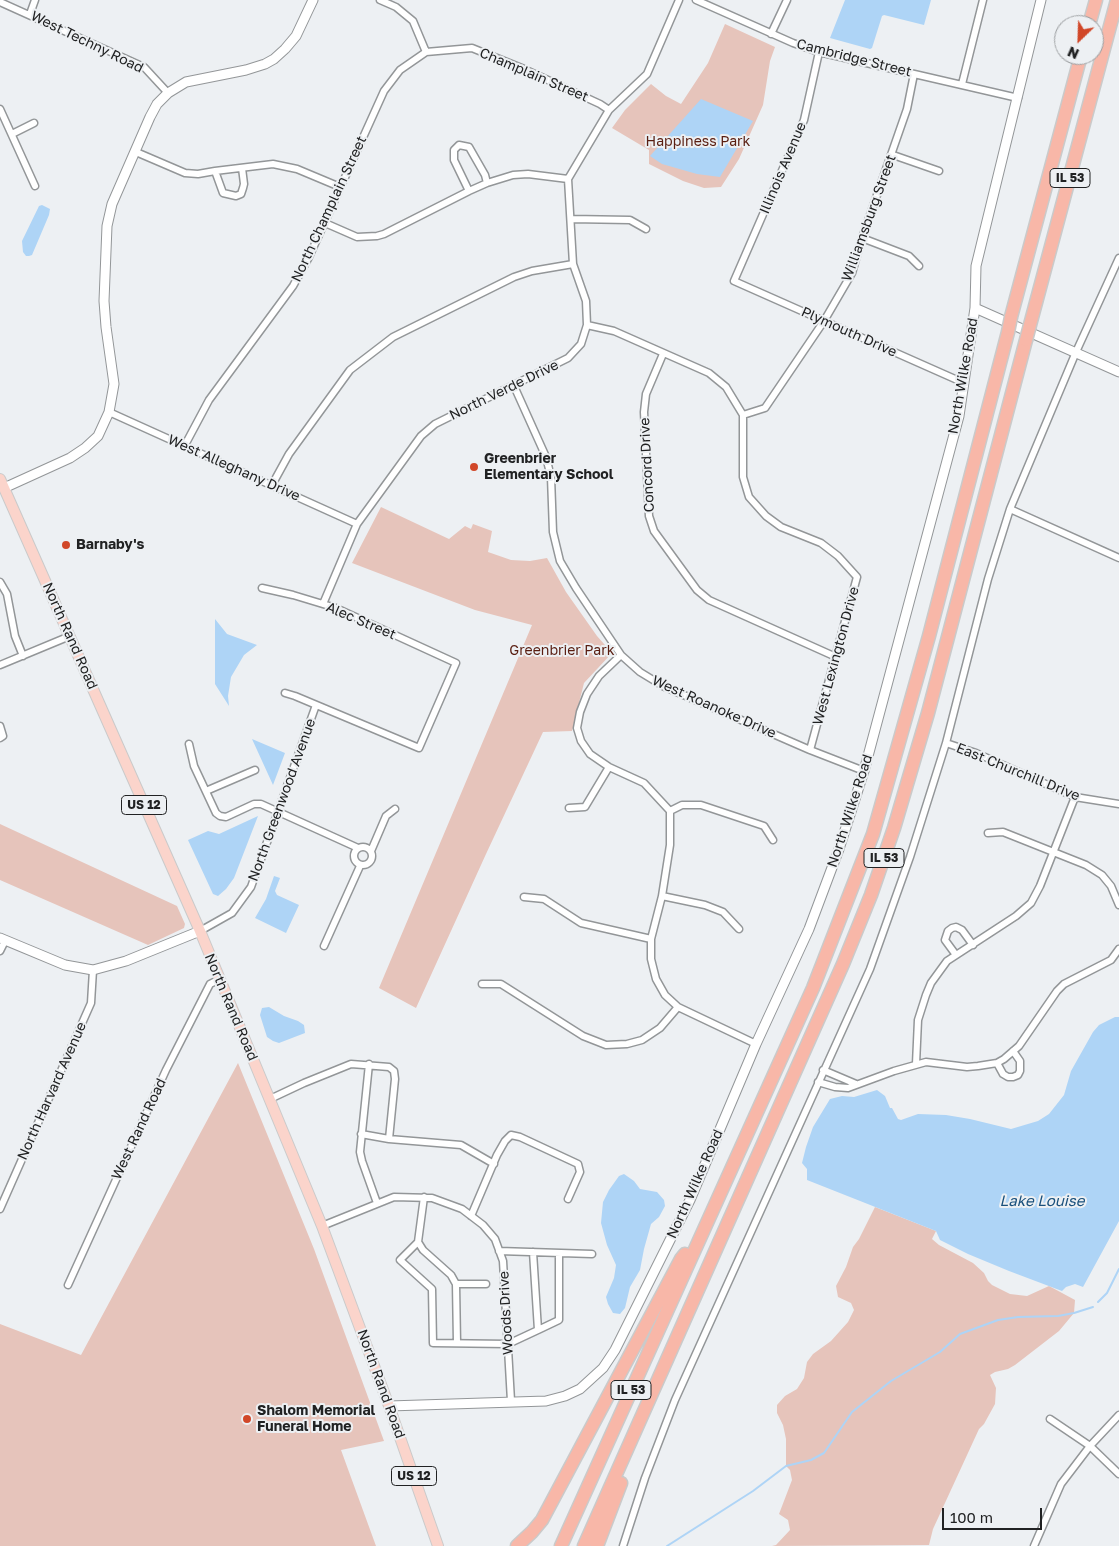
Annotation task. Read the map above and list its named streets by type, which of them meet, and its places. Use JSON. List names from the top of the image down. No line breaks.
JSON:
{"streets":{"highway":["IL 53"],"main road":["North Rand Road","US 12"],"street":["West Techny Road","Cambridge Street","Champlain Street","Illinois Avenue","North Champlain Street","Williamsburg Street","Plymouth Drive","North Wilke Road","North Verde Drive","Concord Drive","West Alleghany Drive","Alec Street","West Lexington Drive","West Roanoke Drive","East Churchill Drive","North Greenwood Avenue","North Harvard Avenue","West Rand Road","Woods Drive"]},"crossings":[["Cambridge Street","Illinois Avenue"],["Cambridge Street","Williamsburg Street"],["Cambridge Street","North Wilke Road"],["Champlain Street","North Champlain Street"],["Illinois Avenue","Plymouth Drive"],["North Champlain Street","West Alleghany Drive"],["Williamsburg Street","Plymouth Drive"],["Williamsburg Street","West Lexington Drive"],["Plymouth Drive","North Wilke Road"],["North Wilke Road","North Rand Road"],["North Wilke Road","West Roanoke Drive"],["North Wilke Road","Woods Drive"],["North Verde Drive","West Alleghany Drive"],["North Verde Drive","Alec Street"],["North Verde Drive","West Roanoke Drive"],["Concord Drive","West Lexington Drive"],["Alec Street","North Greenwood Avenue"],["North Rand Road","North Greenwood Avenue"],["North Rand Road","West Rand Road"],["North Rand Road","Woods Drive"],["West Lexington Drive","West Roanoke Drive"]],"water":["Lake Louise"],"parks":["Happiness Park","Greenbrier Park"],"places":["Greenbrier Elementary School","Barnaby's","Shalom Memorial Funeral Home"],"scale_bar":"100 m","north":"bottom left"}
